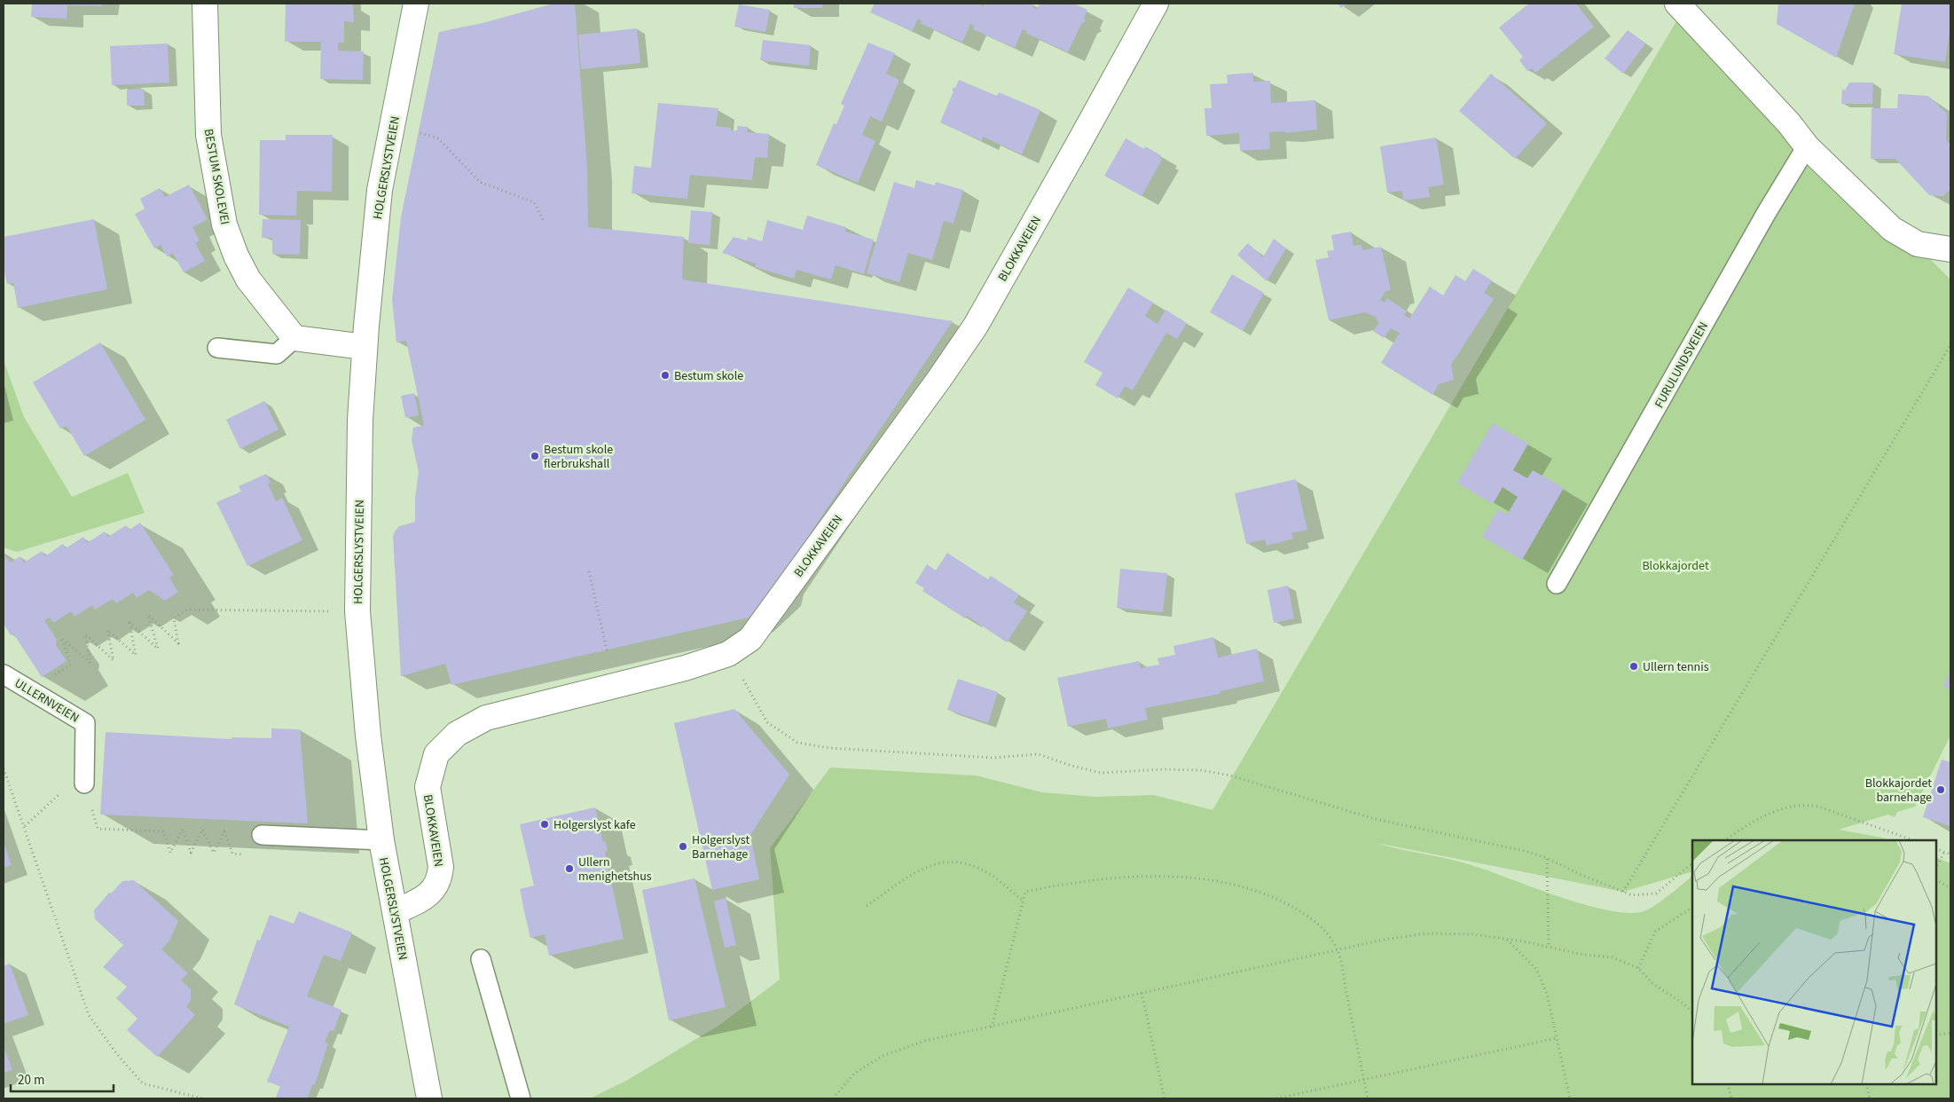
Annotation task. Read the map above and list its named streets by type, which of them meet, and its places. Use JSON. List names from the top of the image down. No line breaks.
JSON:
{"streets":{"street":["HOLGERSLYSTVEIEN","BESTUM SKOLEVEI","BLOKKAVEIEN"],"lane":["FURULUNDSVEIEN","ULLERNVEIEN"]},"crossings":[["HOLGERSLYSTVEIEN","BLOKKAVEIEN"]],"parks":["Blokkajordet"],"places":["Bestum skole","Bestum skole flerbrukshall","Ullern tennis","Blokkajordet barnehage","Holgerslyst kafe","Holgerslyst Barnehage","Ullern menighetshus"],"scale_bar":"20 m"}
